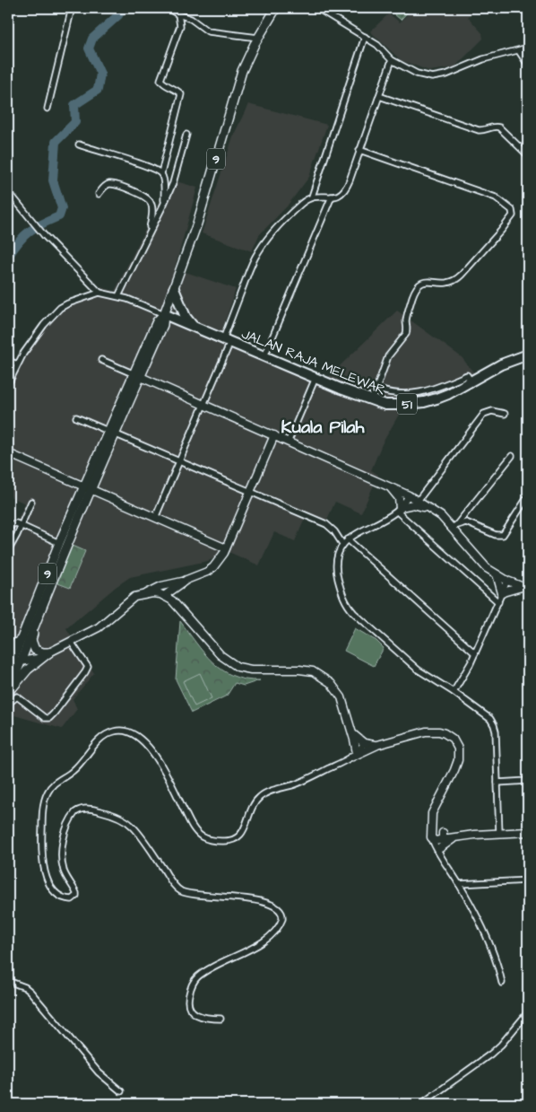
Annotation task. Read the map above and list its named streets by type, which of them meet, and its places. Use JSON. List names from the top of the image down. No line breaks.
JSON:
{"streets":{"highway":["JALAN RAJA MELEWAR","51"],"main road":["9"]},"crossings":[["9","JALAN RAJA MELEWAR"]],"districts":["Kuala Pilah"]}
